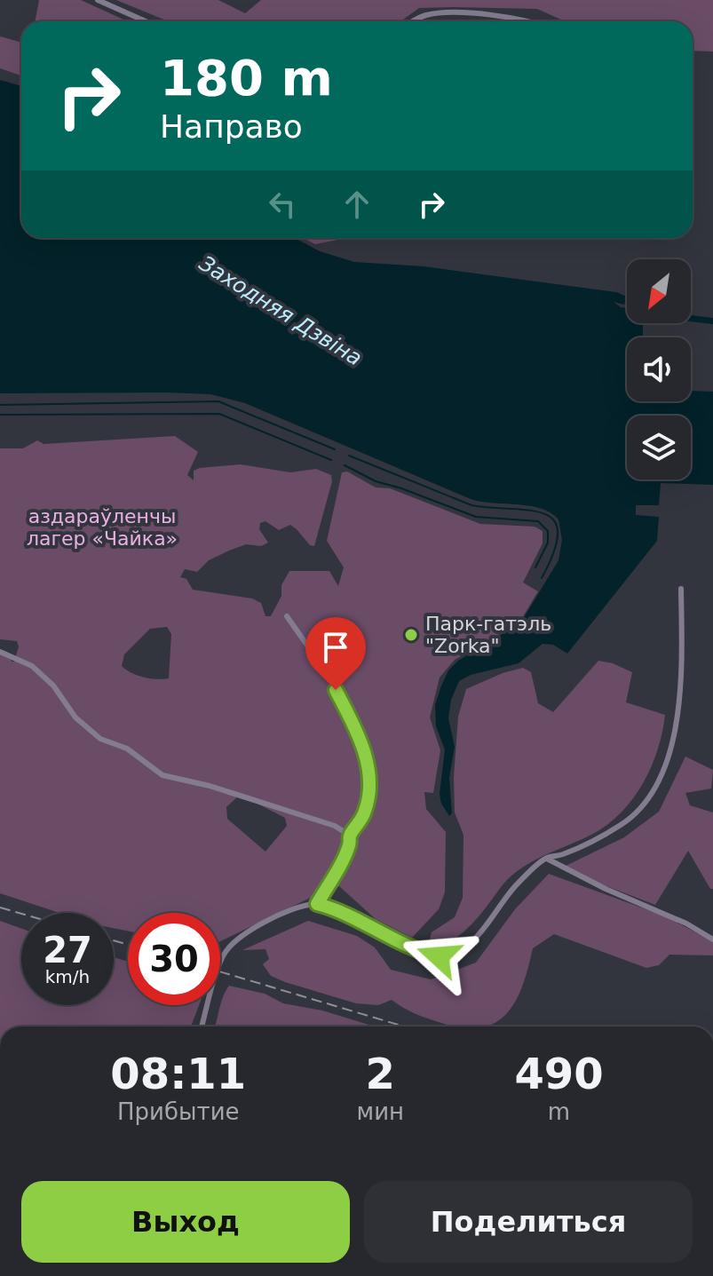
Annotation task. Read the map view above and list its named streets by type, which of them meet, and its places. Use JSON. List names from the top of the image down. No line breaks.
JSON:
{"water":["Заходняя Дзвіна"],"parks":["аздараўленчы лагер «Чайка»"],"places":["Парк-гатэль \"Zorka\""],"north":"bottom left","page":{"turn":["180 m","Направо"],"speed":"27 km/h","limit":"30","eta":["08:11","Прибытие","2","мин","490","m"],"buttons":["Выход","Поделиться"]}}
